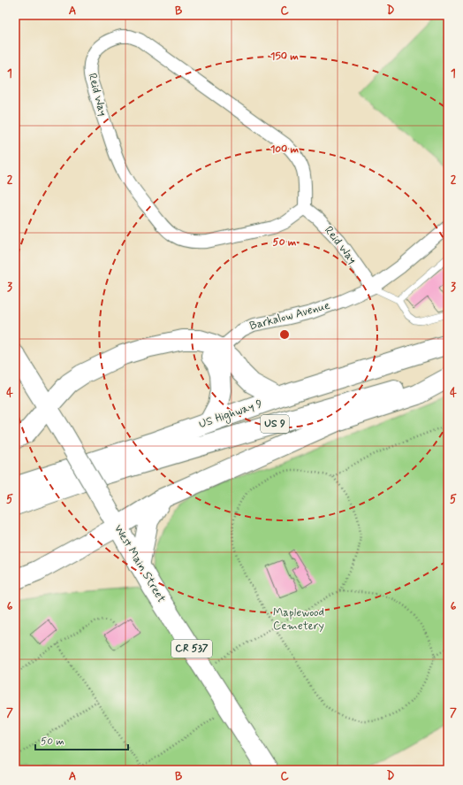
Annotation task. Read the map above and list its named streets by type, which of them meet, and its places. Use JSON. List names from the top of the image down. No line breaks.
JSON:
{"streets":{"main road":["US Highway 9","US 9","West Main Street","CR 537"],"street":["Reid Way","Barkalow Avenue"]},"crossings":[["Reid Way","Barkalow Avenue"]],"parks":["Maplewood Cemetery"],"scale_bar":"50 m","grid":{"columns":["A","B","C","D"],"rows":["1","2","3","4","5","6","7"]},"rings":["150 m","100 m","50 m"]}
